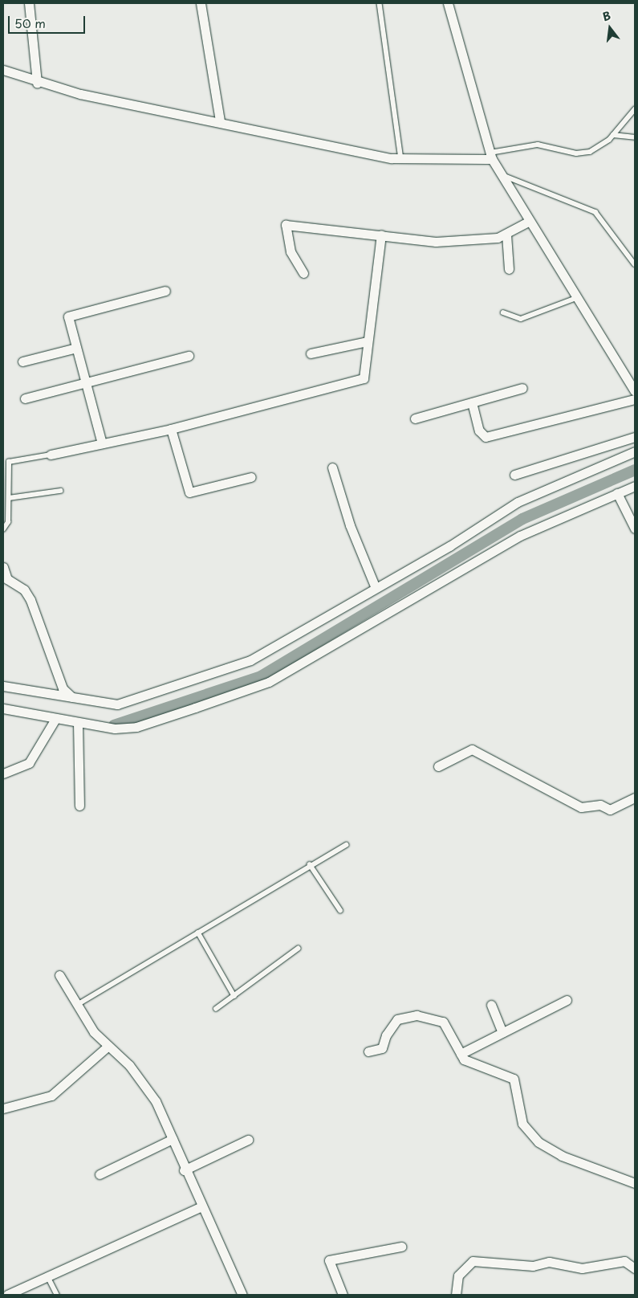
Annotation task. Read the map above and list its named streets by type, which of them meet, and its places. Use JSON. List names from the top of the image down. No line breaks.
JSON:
{"scale_bar":"50 m","north":"top"}
